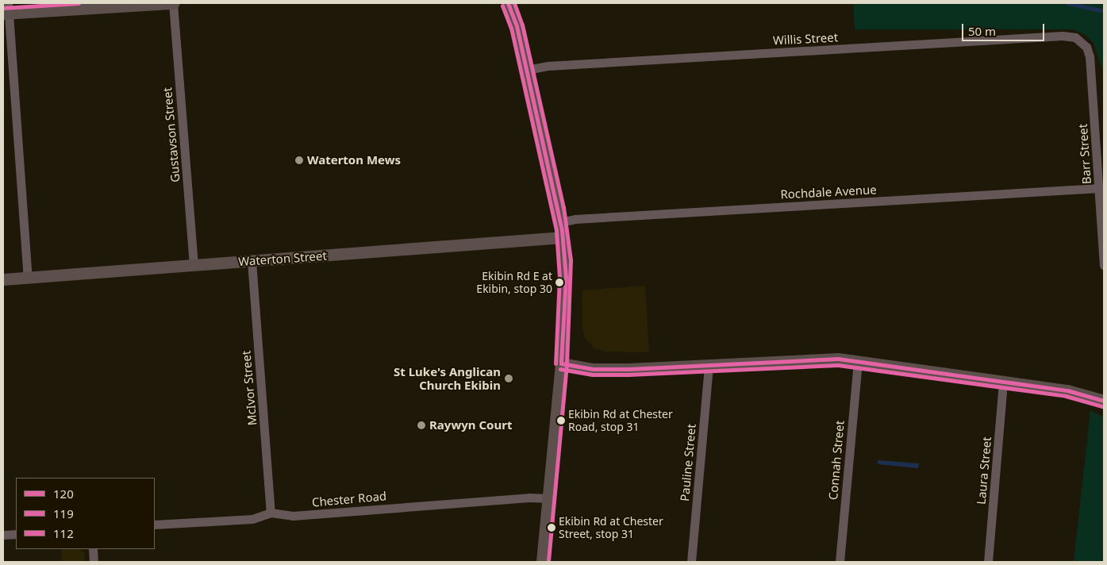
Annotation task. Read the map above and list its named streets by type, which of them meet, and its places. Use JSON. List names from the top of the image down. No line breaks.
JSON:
{"streets":{"main road":["Waterton Street"],"street":["Willis Street","Gustavson Street","Barr Street","Rochdale Avenue","McIvor Street","Connah Street","Pauline Street","Laura Street","Chester Road"]},"crossings":[["Willis Street","Barr Street"],["Gustavson Street","Waterton Street"],["Barr Street","Rochdale Avenue"],["Waterton Street","McIvor Street"],["McIvor Street","Chester Road"]],"places":["Waterton Mews","Ekibin Rd E at Ekibin, stop 30","St Luke's Anglican Church Ekibin","Ekibin Rd at Chester Road, stop 31","Raywyn Court","Ekibin Rd at Chester Street, stop 31"],"lines":["transit line 120","transit line 112","transit line 119"],"legend":["120","119","112"],"scale_bar":"50 m"}
